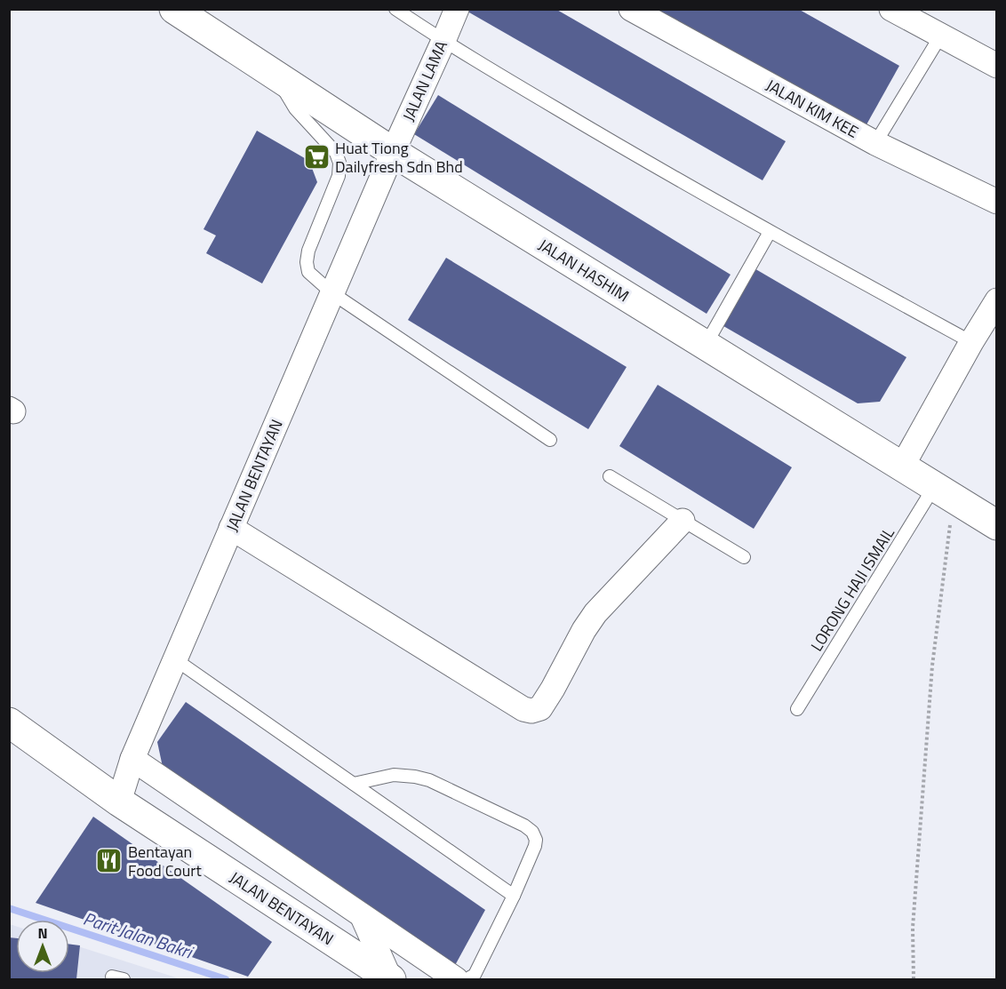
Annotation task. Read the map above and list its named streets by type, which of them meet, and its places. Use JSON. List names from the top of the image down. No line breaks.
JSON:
{"streets":{"street":["JALAN LAMA","JALAN KIM KEE","JALAN HASHIM","JALAN BENTAYAN"],"lane":["LORONG HAJI ISMAIL"]},"crossings":[["JALAN LAMA","JALAN HASHIM"],["JALAN LAMA","JALAN BENTAYAN"],["JALAN HASHIM","JALAN BENTAYAN"],["JALAN HASHIM","LORONG HAJI ISMAIL"]],"water":["Parit Jalan Bakri"],"places":{"supermarket":["Huat Tiong Dailyfresh Sdn Bhd"],"restaurant":["Bentayan Food Court"]},"north":"top"}
